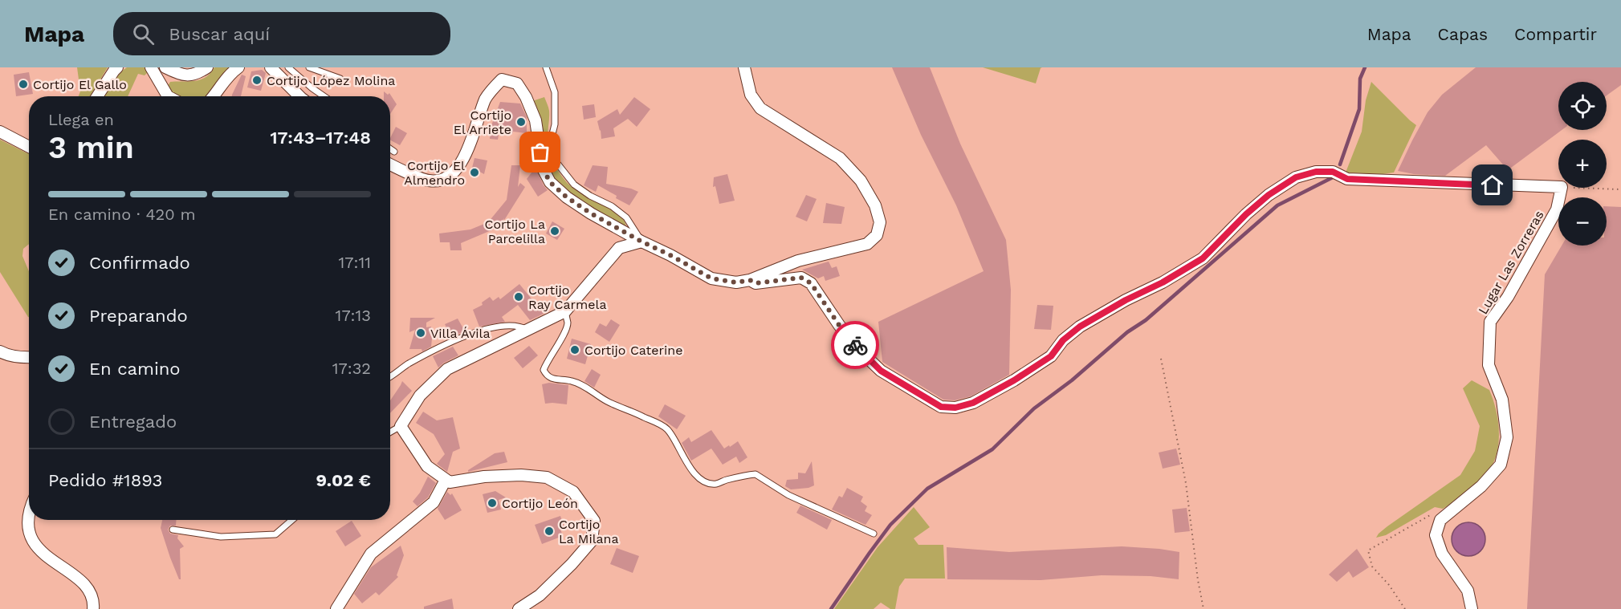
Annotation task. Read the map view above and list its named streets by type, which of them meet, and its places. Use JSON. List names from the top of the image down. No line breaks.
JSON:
{"streets":{"street":["Lugar Las Zorreras"]},"places":["Cortijo López Molina","Cortijo El Gallo","Cortijo El Arriete","Cortijo El Almendro","Cortijo La Parcelilla","Cortijo Ray Carmela","Villa Ávila","Cortijo Caterine","Cortijo León","Cortijo La Milana"],"page":{"header":"Mapa","search":"Buscar aquí","nav":["Mapa","Capas","Compartir"],"map_buttons":["+","−"],"heading":["3 min","Llega en","17:43–17:48"],"panel":["Pedido #1893","9.02 €"],"bar":"En camino · 420 m","list":[["Confirmado","17:11"],["Preparando","17:13"],["En camino","17:32"],"Entregado"]}}
